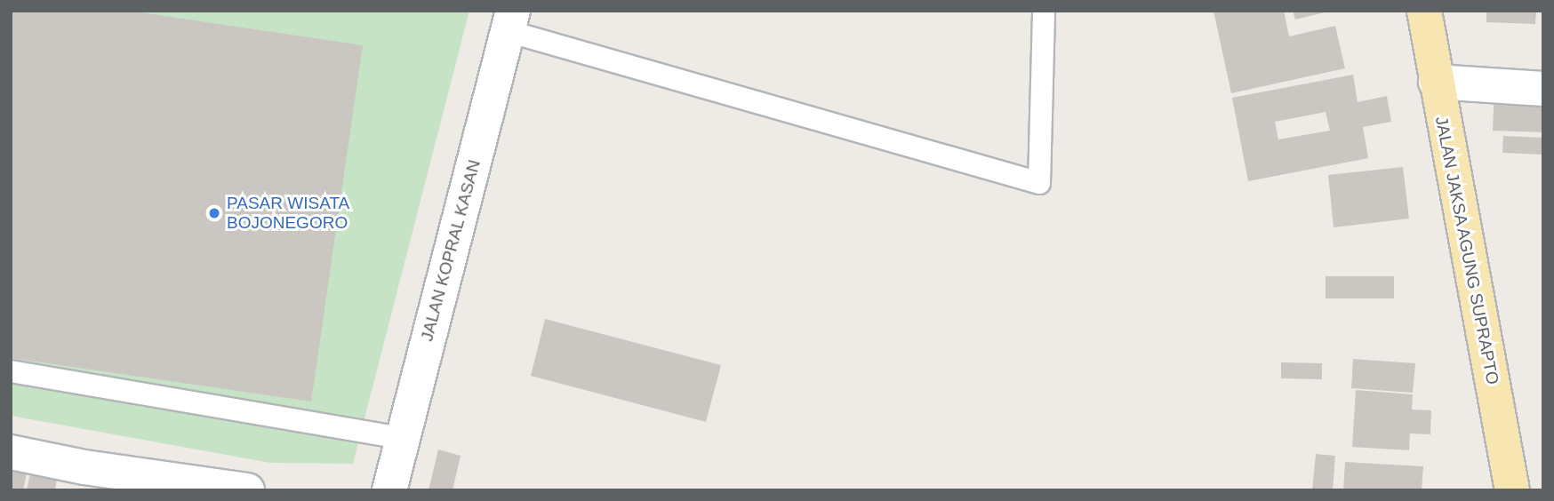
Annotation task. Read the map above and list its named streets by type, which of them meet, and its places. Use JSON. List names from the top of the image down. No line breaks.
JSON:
{"streets":{"main road":["JALAN JAKSA AGUNG SUPRAPTO"],"street":["JALAN KOPRAL KASAN"]},"places":["PASAR WISATA BOJONEGORO"]}
